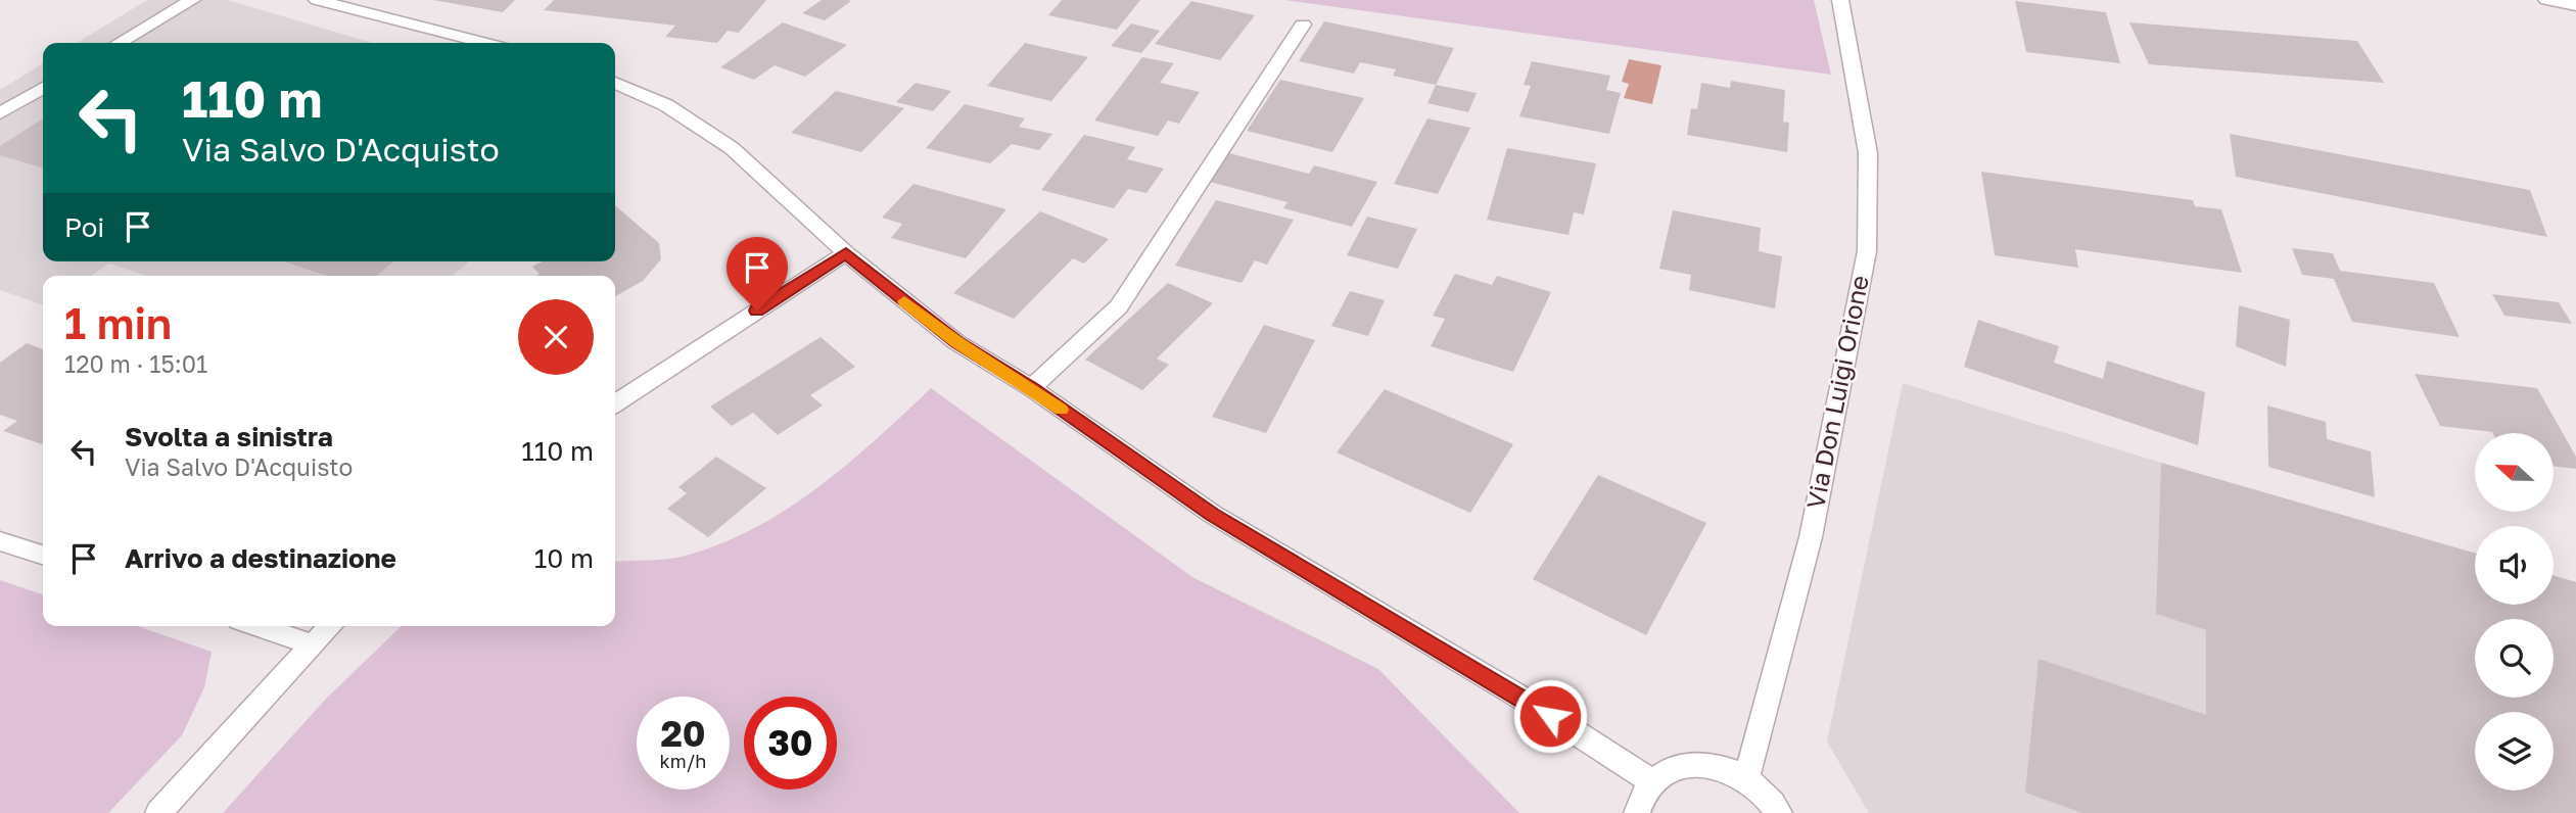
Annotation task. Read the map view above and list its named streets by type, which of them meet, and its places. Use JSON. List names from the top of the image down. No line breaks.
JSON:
{"streets":{"street":["Via Don Luigi Orione"]},"north":"left","page":{"turn":["110 m","Via Salvo D'Acquisto"],"then":"Poi","heading":["1 min","120 m · 15:01"],"list":[{"name":"Svolta a sinistra","note":"Via Salvo D'Acquisto","value":"110 m"},{"name":"Arrivo a destinazione","value":"10 m"}],"speed":"20 km/h","limit":"30"}}
